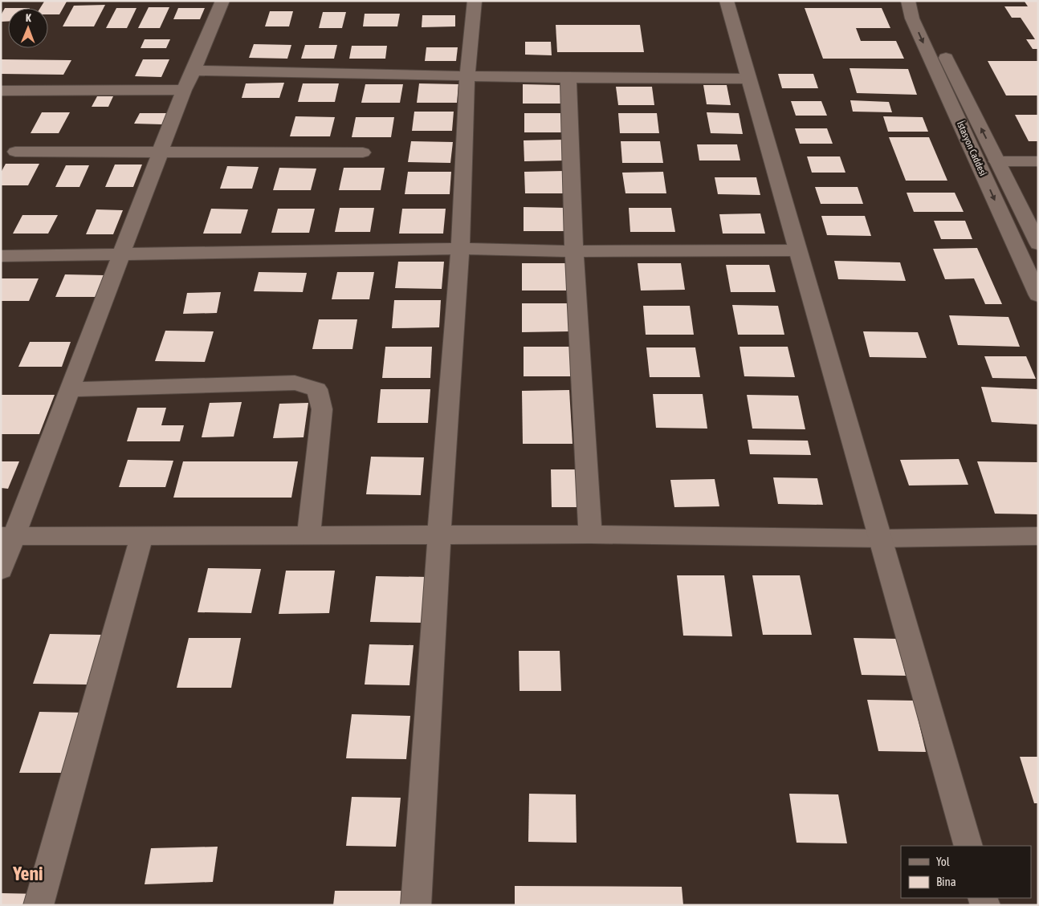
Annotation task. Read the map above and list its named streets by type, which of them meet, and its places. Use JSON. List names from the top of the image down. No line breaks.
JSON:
{"streets":{"street":["İstasyon Caddesi"]},"districts":["Yeni"],"legend":["Yol","Bina"],"north":"top"}
